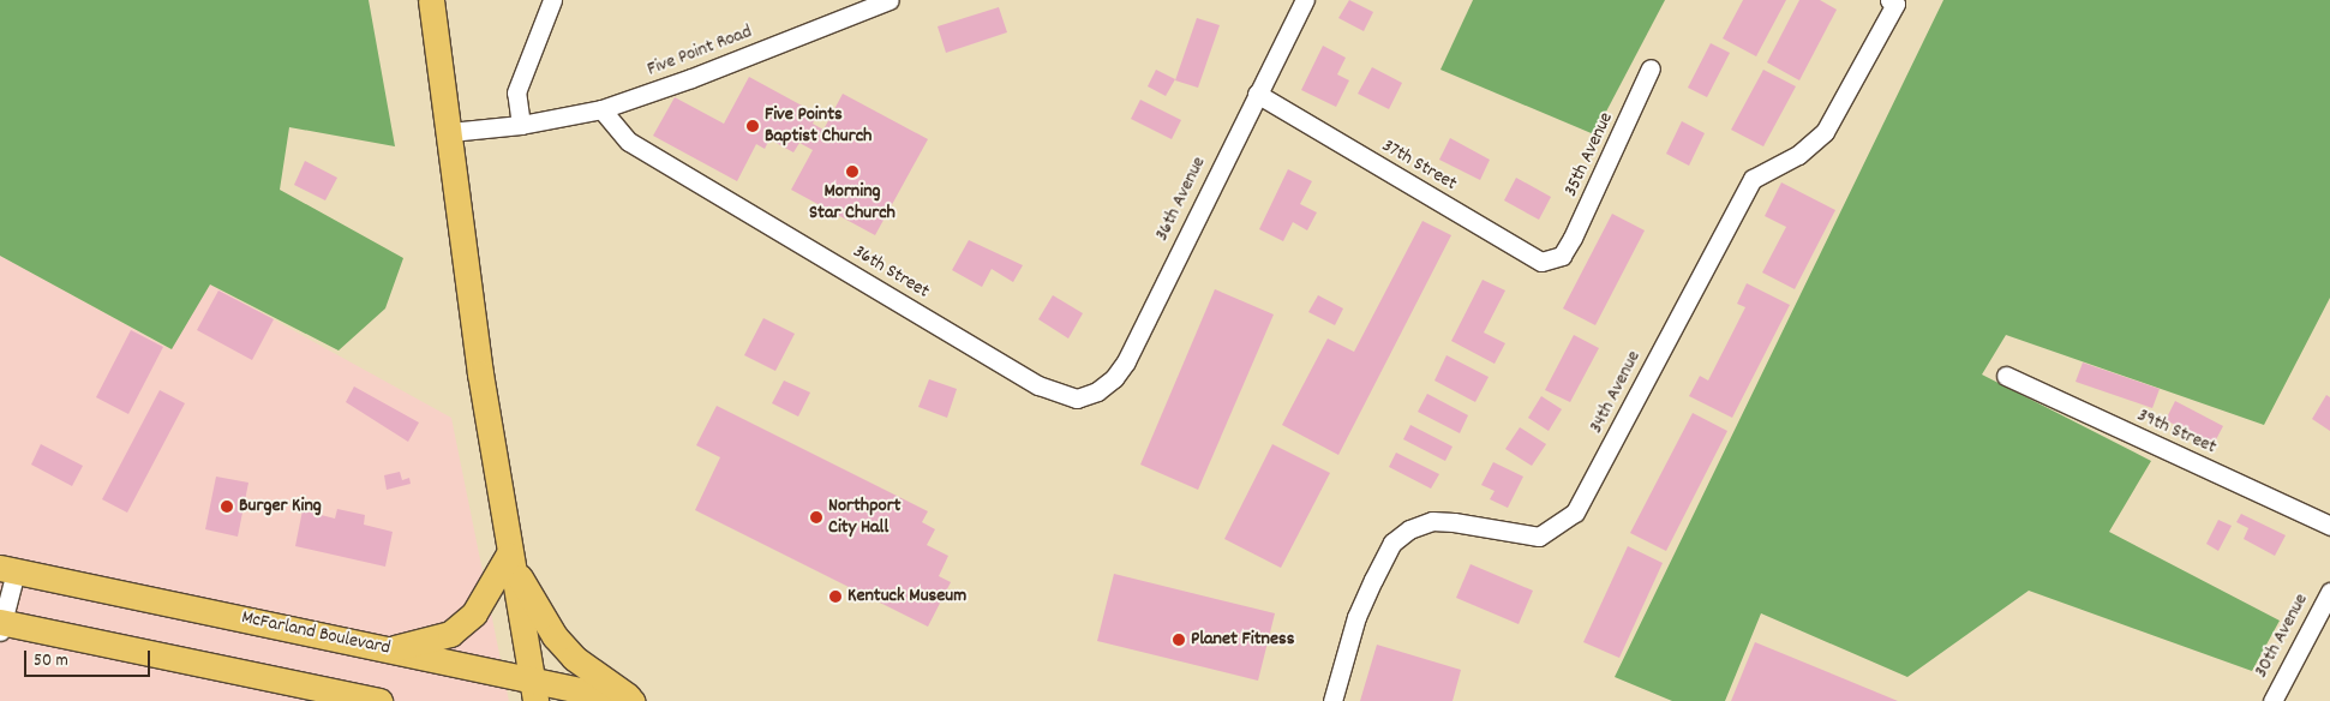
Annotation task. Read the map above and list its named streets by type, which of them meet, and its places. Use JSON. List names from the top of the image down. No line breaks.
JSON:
{"streets":{"highway":["McFarland Boulevard"],"street":["Five Point Road","35th Avenue","37th Street","36th Avenue","36th Street","34th Avenue","39th Street","30th Avenue"]},"crossings":[["Five Point Road","36th Street"],["35th Avenue","37th Street"],["37th Street","36th Avenue"],["36th Avenue","36th Street"]],"places":["Five Points Baptist Church","Morning Star Church","Burger King","Northport City Hall","Kentuck Museum","Planet Fitness"],"scale_bar":"50 m"}
